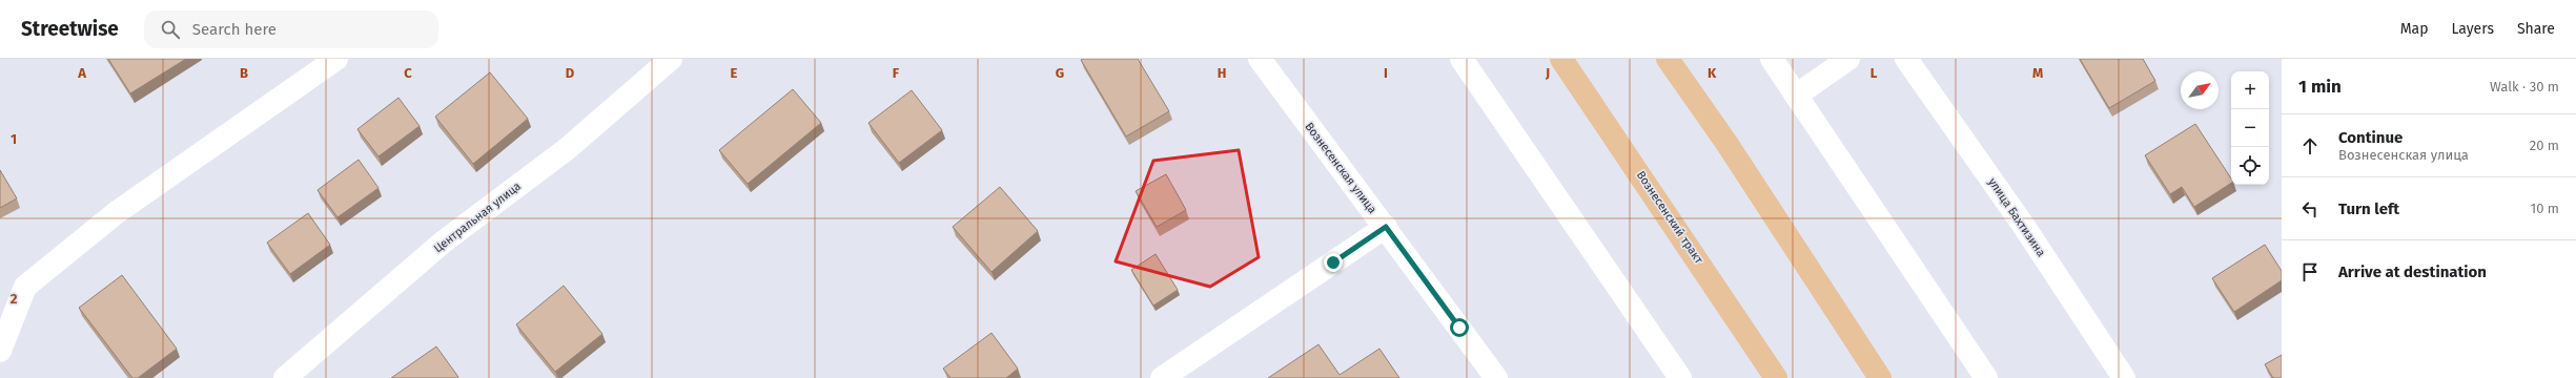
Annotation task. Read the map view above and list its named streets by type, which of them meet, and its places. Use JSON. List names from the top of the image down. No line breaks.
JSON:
{"streets":{"main road":["Вознесенский тракт"],"street":["Вознесенская улица","Центральная улица","улица Бахтизина"]},"north":"top right","page":{"header":"Streetwise","search":"Search here","nav":["Map","Layers","Share"],"heading":["1 min","Walk · 30 m"],"map_buttons":["+","−"],"list":[["Continue","Вознесенская улица","20 m"],["Turn left","10 m"],"Arrive at destination"]},"grid":{"columns":["A","B","C","D","E","F","G","H","I","J","K","L","M"],"rows":["1","2"]}}
